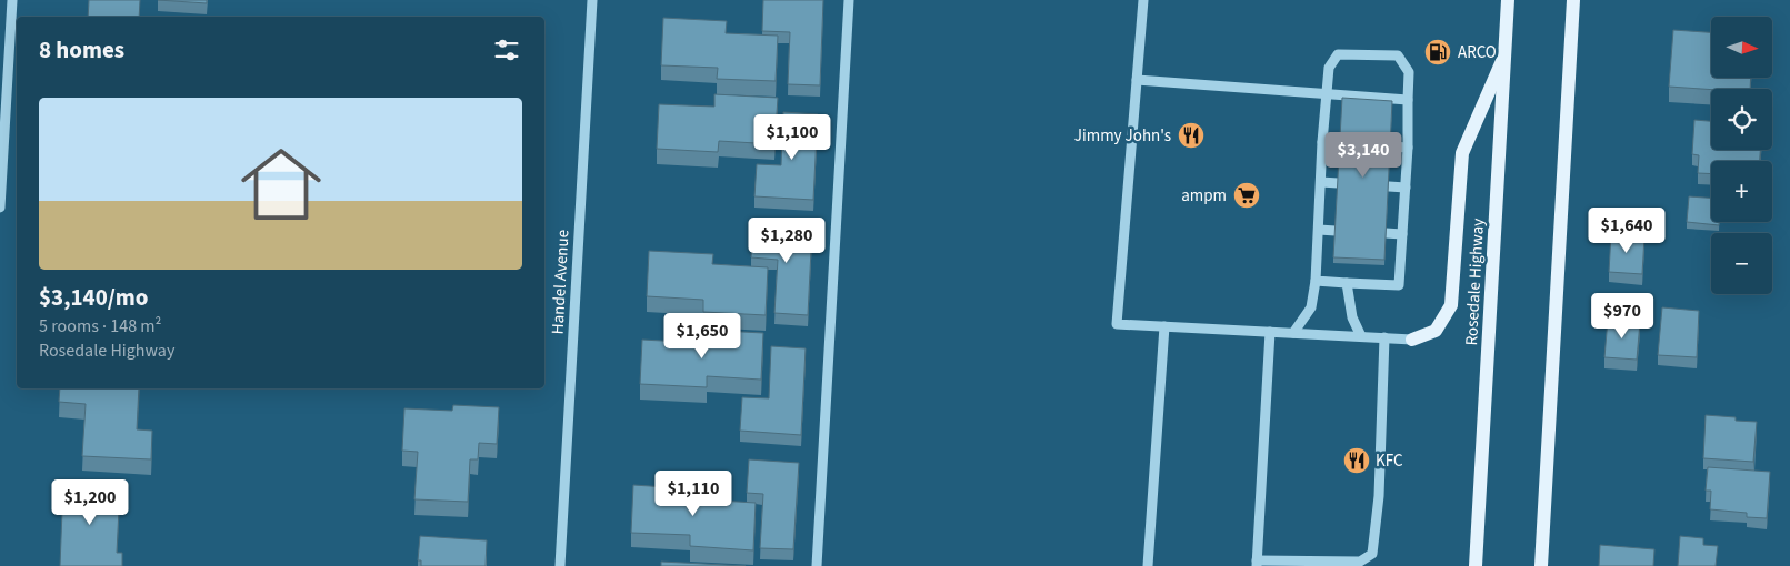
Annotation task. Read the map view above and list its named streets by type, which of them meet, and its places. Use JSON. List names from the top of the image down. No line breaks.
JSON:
{"streets":{"main road":["Rosedale Highway"],"street":["Handel Avenue"]},"places":{"fuel station":["ARCO"],"restaurant":["Jimmy John's","KFC"],"supermarket":["ampm"]},"north":"right","page":{"map_buttons":["+","−"],"heading":"8 homes","list":[{"name":"$3,140/mo","note":"5 rooms · 148 m² · Rosedale Highway"}],"price":["$1,100","$3,140","$1,640","$1,280","$970","$1,650","$1,110","$1,200"]}}
